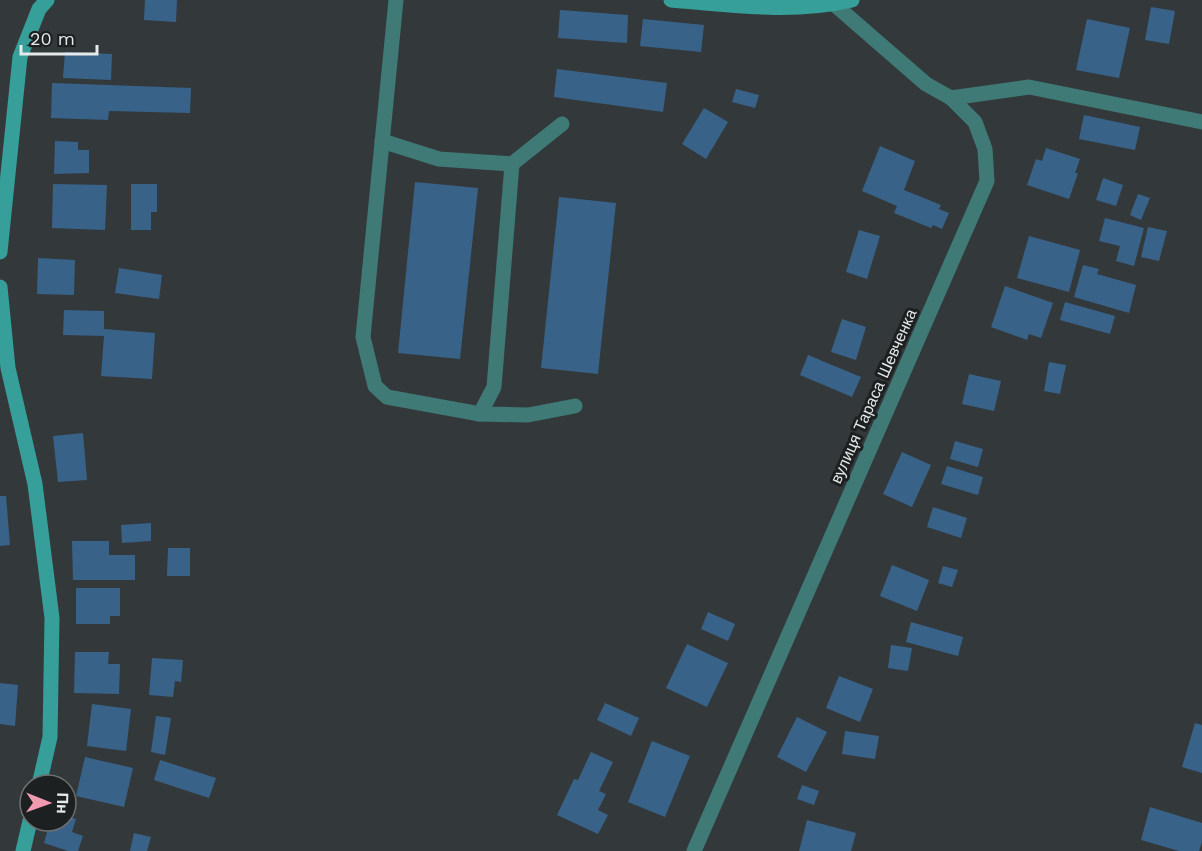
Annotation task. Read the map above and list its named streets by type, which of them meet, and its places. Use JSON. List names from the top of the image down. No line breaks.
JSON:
{"streets":{"street":["вулиця Тараса Шевченка"]},"scale_bar":"20 m","north":"right"}
